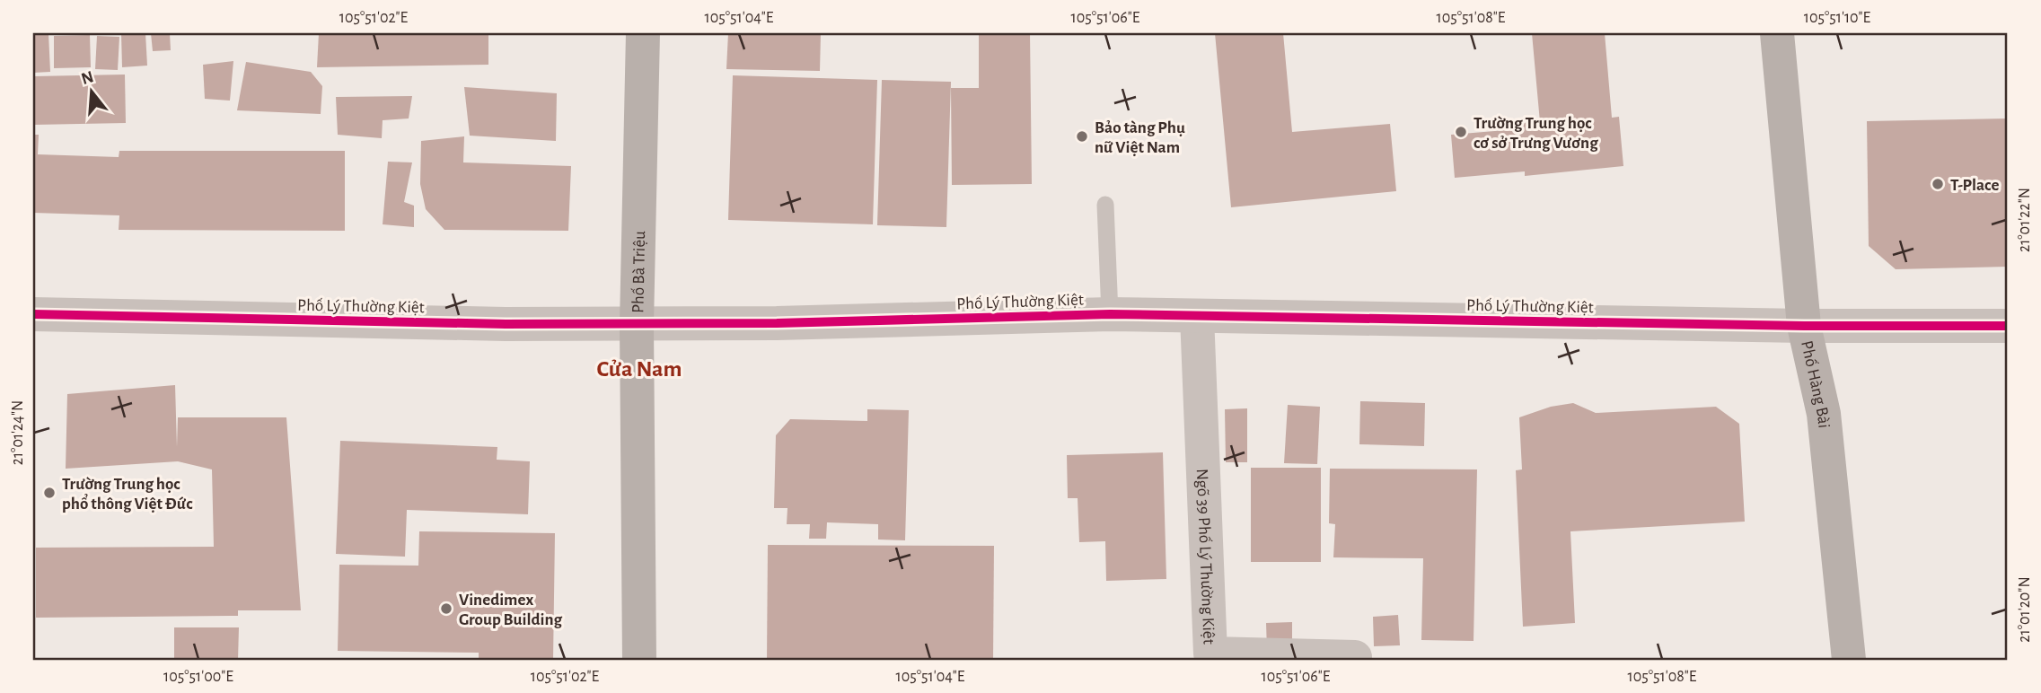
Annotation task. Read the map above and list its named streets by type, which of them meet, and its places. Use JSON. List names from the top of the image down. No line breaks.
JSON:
{"streets":{"main road":["Phố Bà Triệu","Phố Hàng Bài"],"street":["Phố Lý Thường Kiệt","Ngõ 39 Phố Lý Thường Kiệt"]},"crossings":[["Phố Bà Triệu","Phố Lý Thường Kiệt"],["Phố Lý Thường Kiệt","Phố Hàng Bài"],["Phố Lý Thường Kiệt","Ngõ 39 Phố Lý Thường Kiệt"]],"districts":["Cửa Nam"],"places":["Trường Trung học cơ sở Trưng Vương","Bảo tàng Phụ nữ Việt Nam","T-Place","Trường Trung học phổ thông Việt Đức","Vinedimex Group Building"],"north":"top","coordinates":["105°51'02\"E","105°51'04\"E","105°51'06\"E","105°51'08\"E","105°51'10\"E","21°01'22\"N","21°01'24\"N","21°01'20\"N","105°51'00\"E"]}
